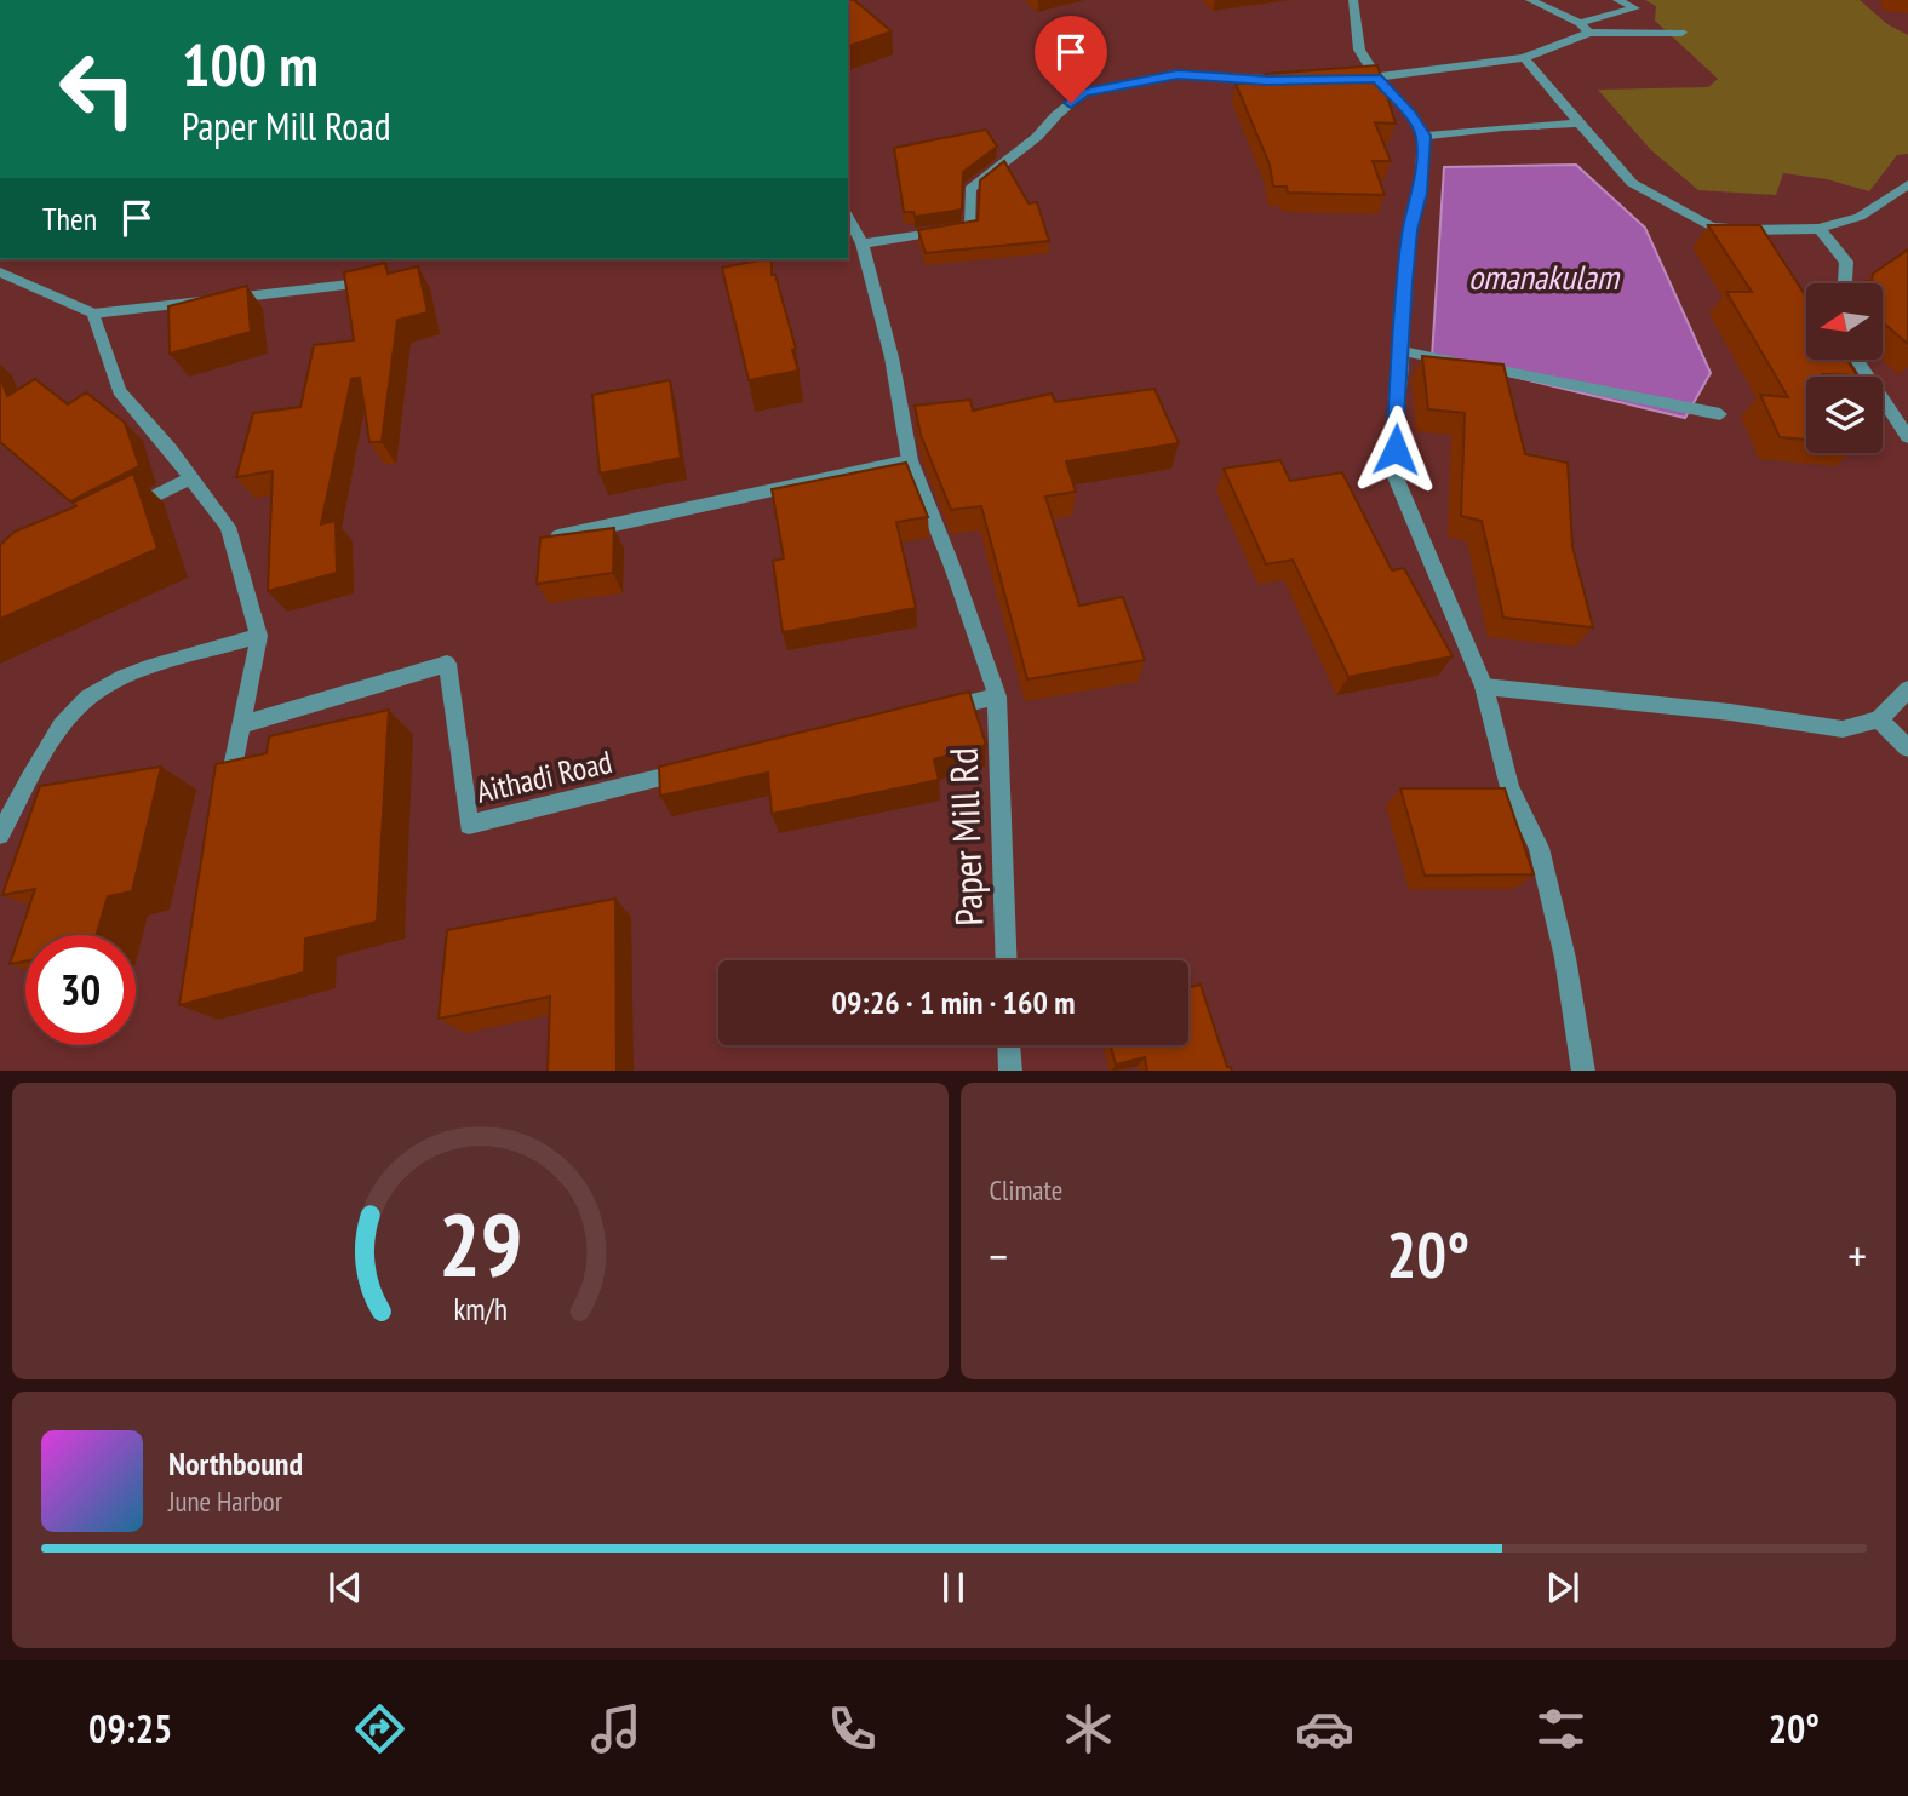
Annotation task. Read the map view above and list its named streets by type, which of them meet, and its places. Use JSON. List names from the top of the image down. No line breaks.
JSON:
{"streets":{"street":["Aithadi Road","Paper Mill Rd"]},"water":["omanakulam"],"north":"left","page":{"turn":["100 m","Paper Mill Road"],"then":"Then","limit":"30","trip":"09:26 · 1 min · 160 m","tile":"Climate","heat":["−","20°","+"],"song":["Northbound","June Harbor"],"tabs":["09:25","20°"],"gauge":["29","km/h"]}}
